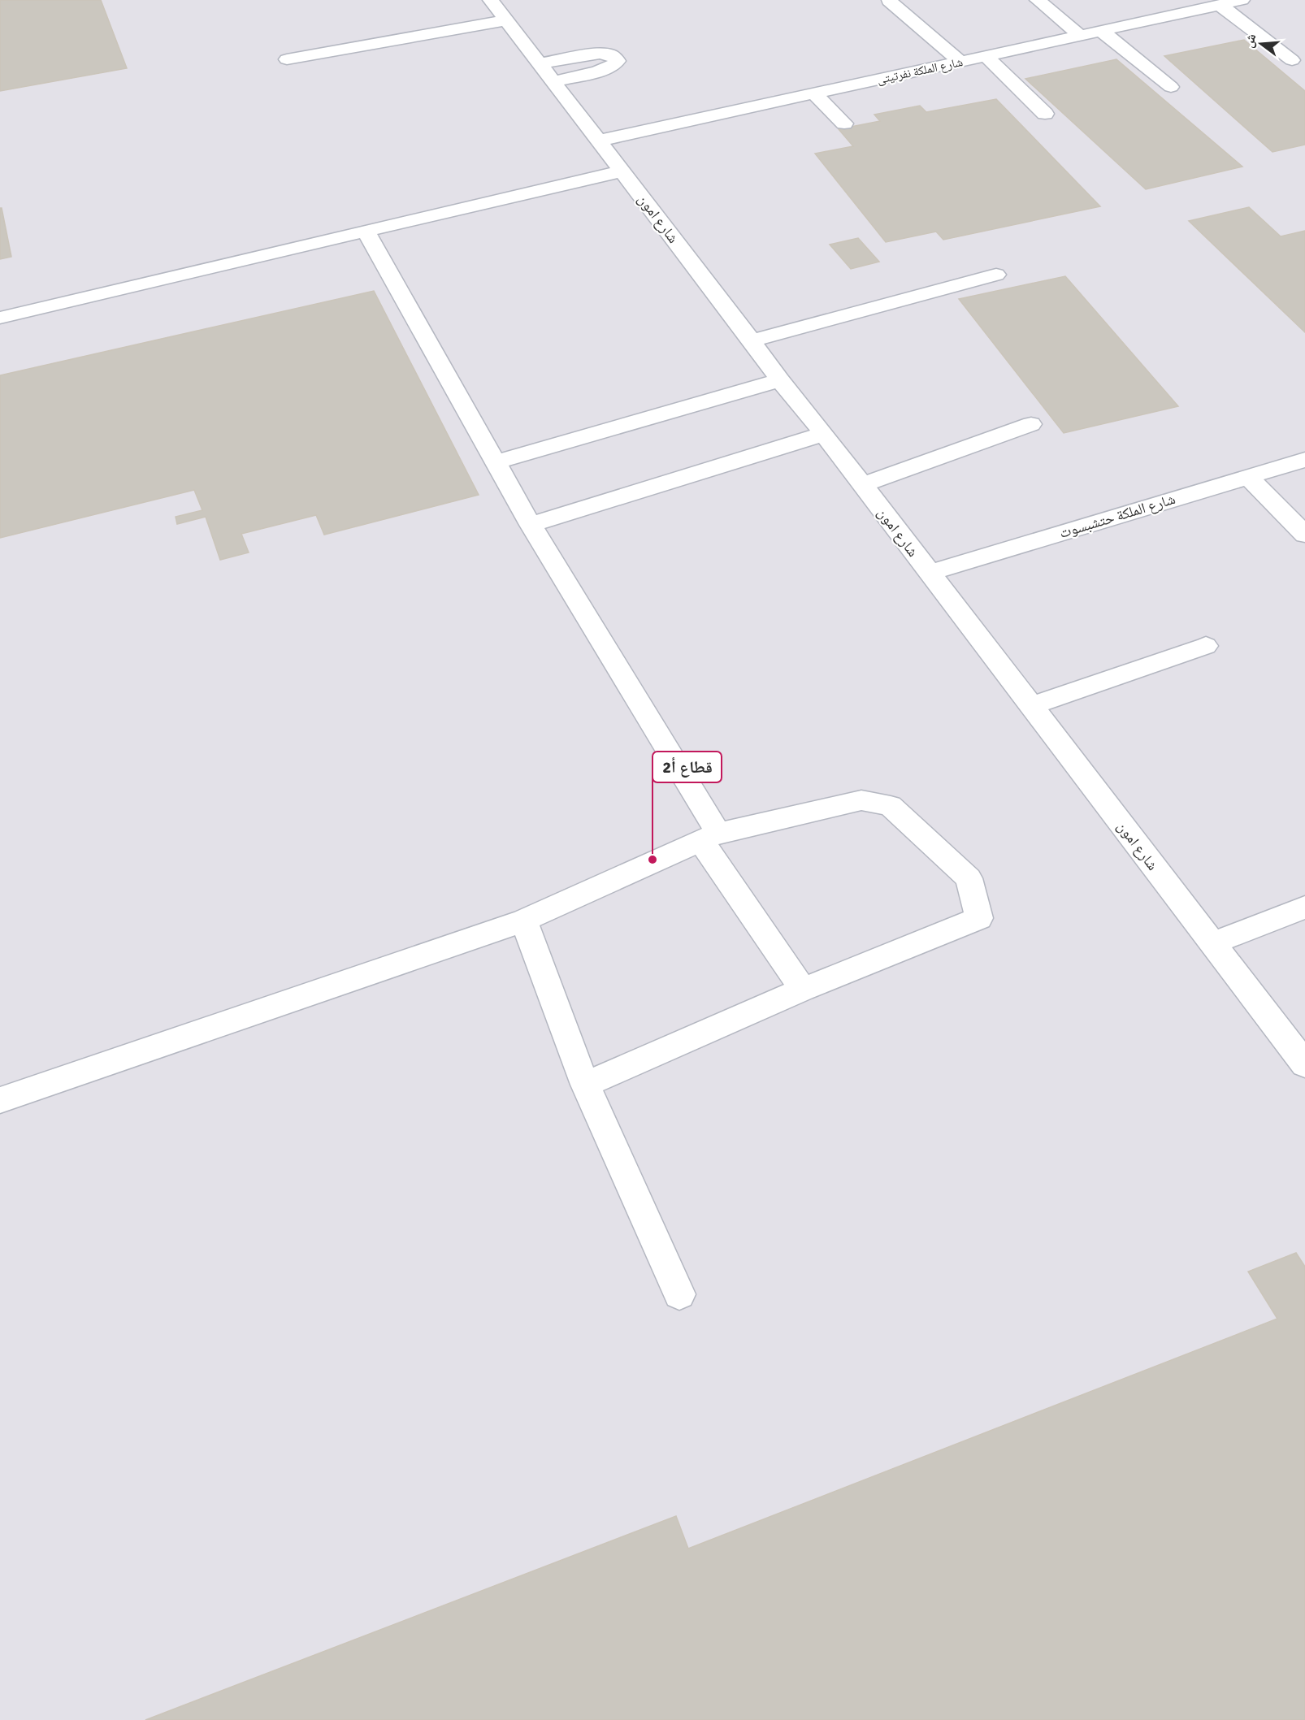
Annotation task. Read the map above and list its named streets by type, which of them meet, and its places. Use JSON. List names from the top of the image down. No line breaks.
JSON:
{"streets":{"lane":["شارع الملكة نفرتيتى","شارع امون","شارع الملكة حتشبسوت"]},"crossings":[["شارع الملكة نفرتيتى","شارع امون"],["شارع امون","شارع الملكة حتشبسوت"]],"places":["قطاع أ2"],"north":"left"}
